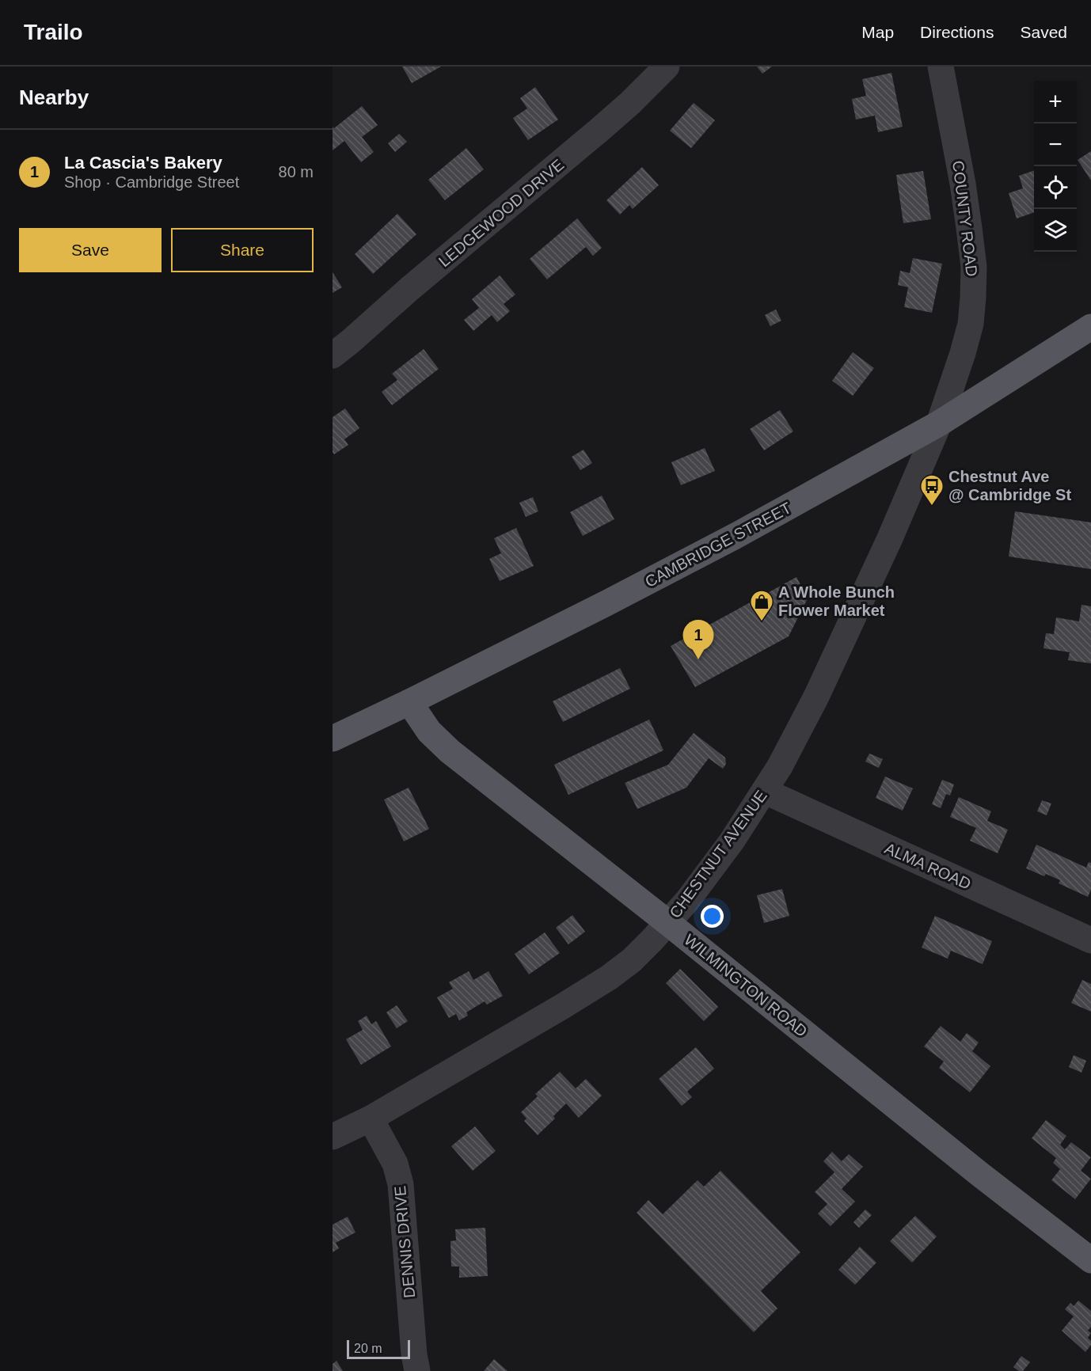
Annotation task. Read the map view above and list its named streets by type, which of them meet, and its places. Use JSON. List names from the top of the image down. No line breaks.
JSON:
{"streets":{"main road":["CAMBRIDGE STREET","WILMINGTON ROAD"],"street":["LEDGEWOOD DRIVE","COUNTY ROAD","CHESTNUT AVENUE","ALMA ROAD","DENNIS DRIVE"]},"crossings":[["COUNTY ROAD","CAMBRIDGE STREET"],["COUNTY ROAD","CHESTNUT AVENUE"],["CAMBRIDGE STREET","CHESTNUT AVENUE"],["CAMBRIDGE STREET","WILMINGTON ROAD"],["CHESTNUT AVENUE","ALMA ROAD"],["CHESTNUT AVENUE","WILMINGTON ROAD"],["CHESTNUT AVENUE","DENNIS DRIVE"]],"places":{"bus stop":["Chestnut Ave @ Cambridge St"],"shop":["A Whole Bunch Flower Market"]},"scale_bar":"20 m","page":{"header":"Trailo","nav":["Map","Directions","Saved"],"heading":"Nearby","map_buttons":["+","−"],"list":[{"mark":"1","name":"La Cascia's Bakery","note":"Shop · Cambridge Street","value":"80 m"}],"buttons":["Save","Share"],"pins":"1","scale":"20 m"}}
